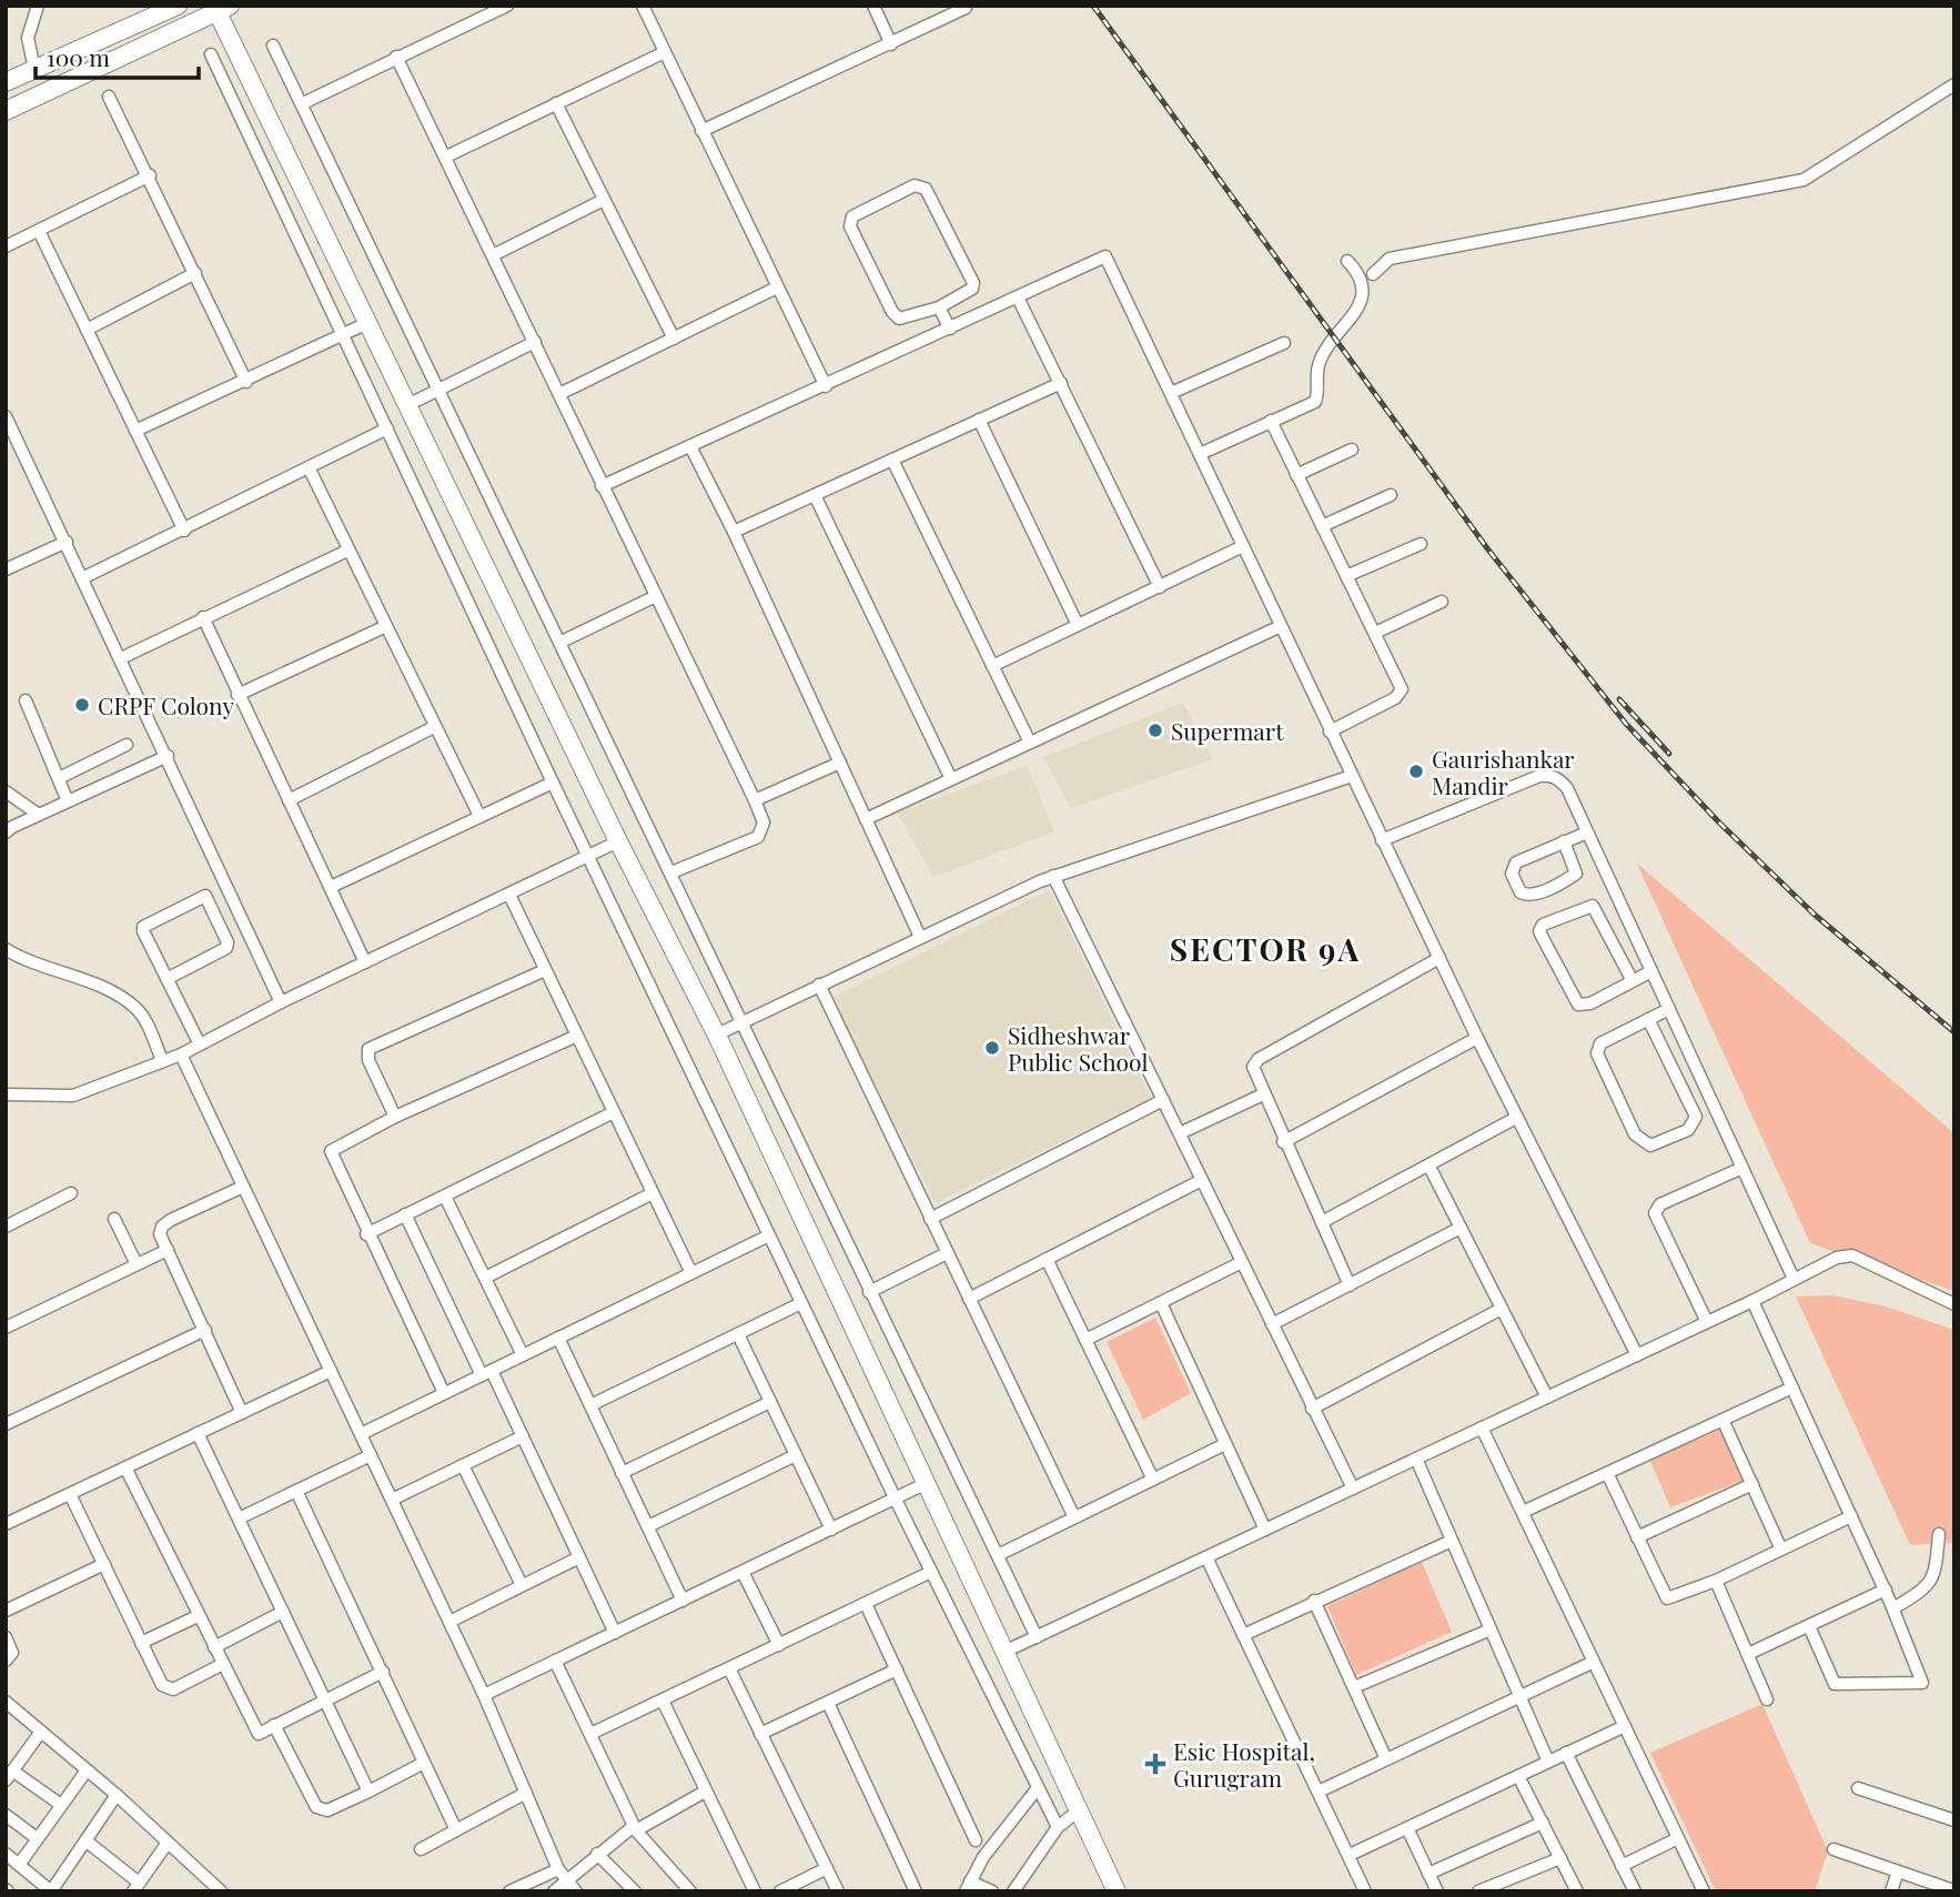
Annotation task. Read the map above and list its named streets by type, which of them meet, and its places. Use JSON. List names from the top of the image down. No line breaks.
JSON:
{"districts":["SECTOR 9A"],"places":{"other":["CRPF Colony","Supermart","Gaurishankar Mandir","Sidheshwar Public School"],"health":["Esic Hospital, Gurugram"]},"scale_bar":"100 m"}
